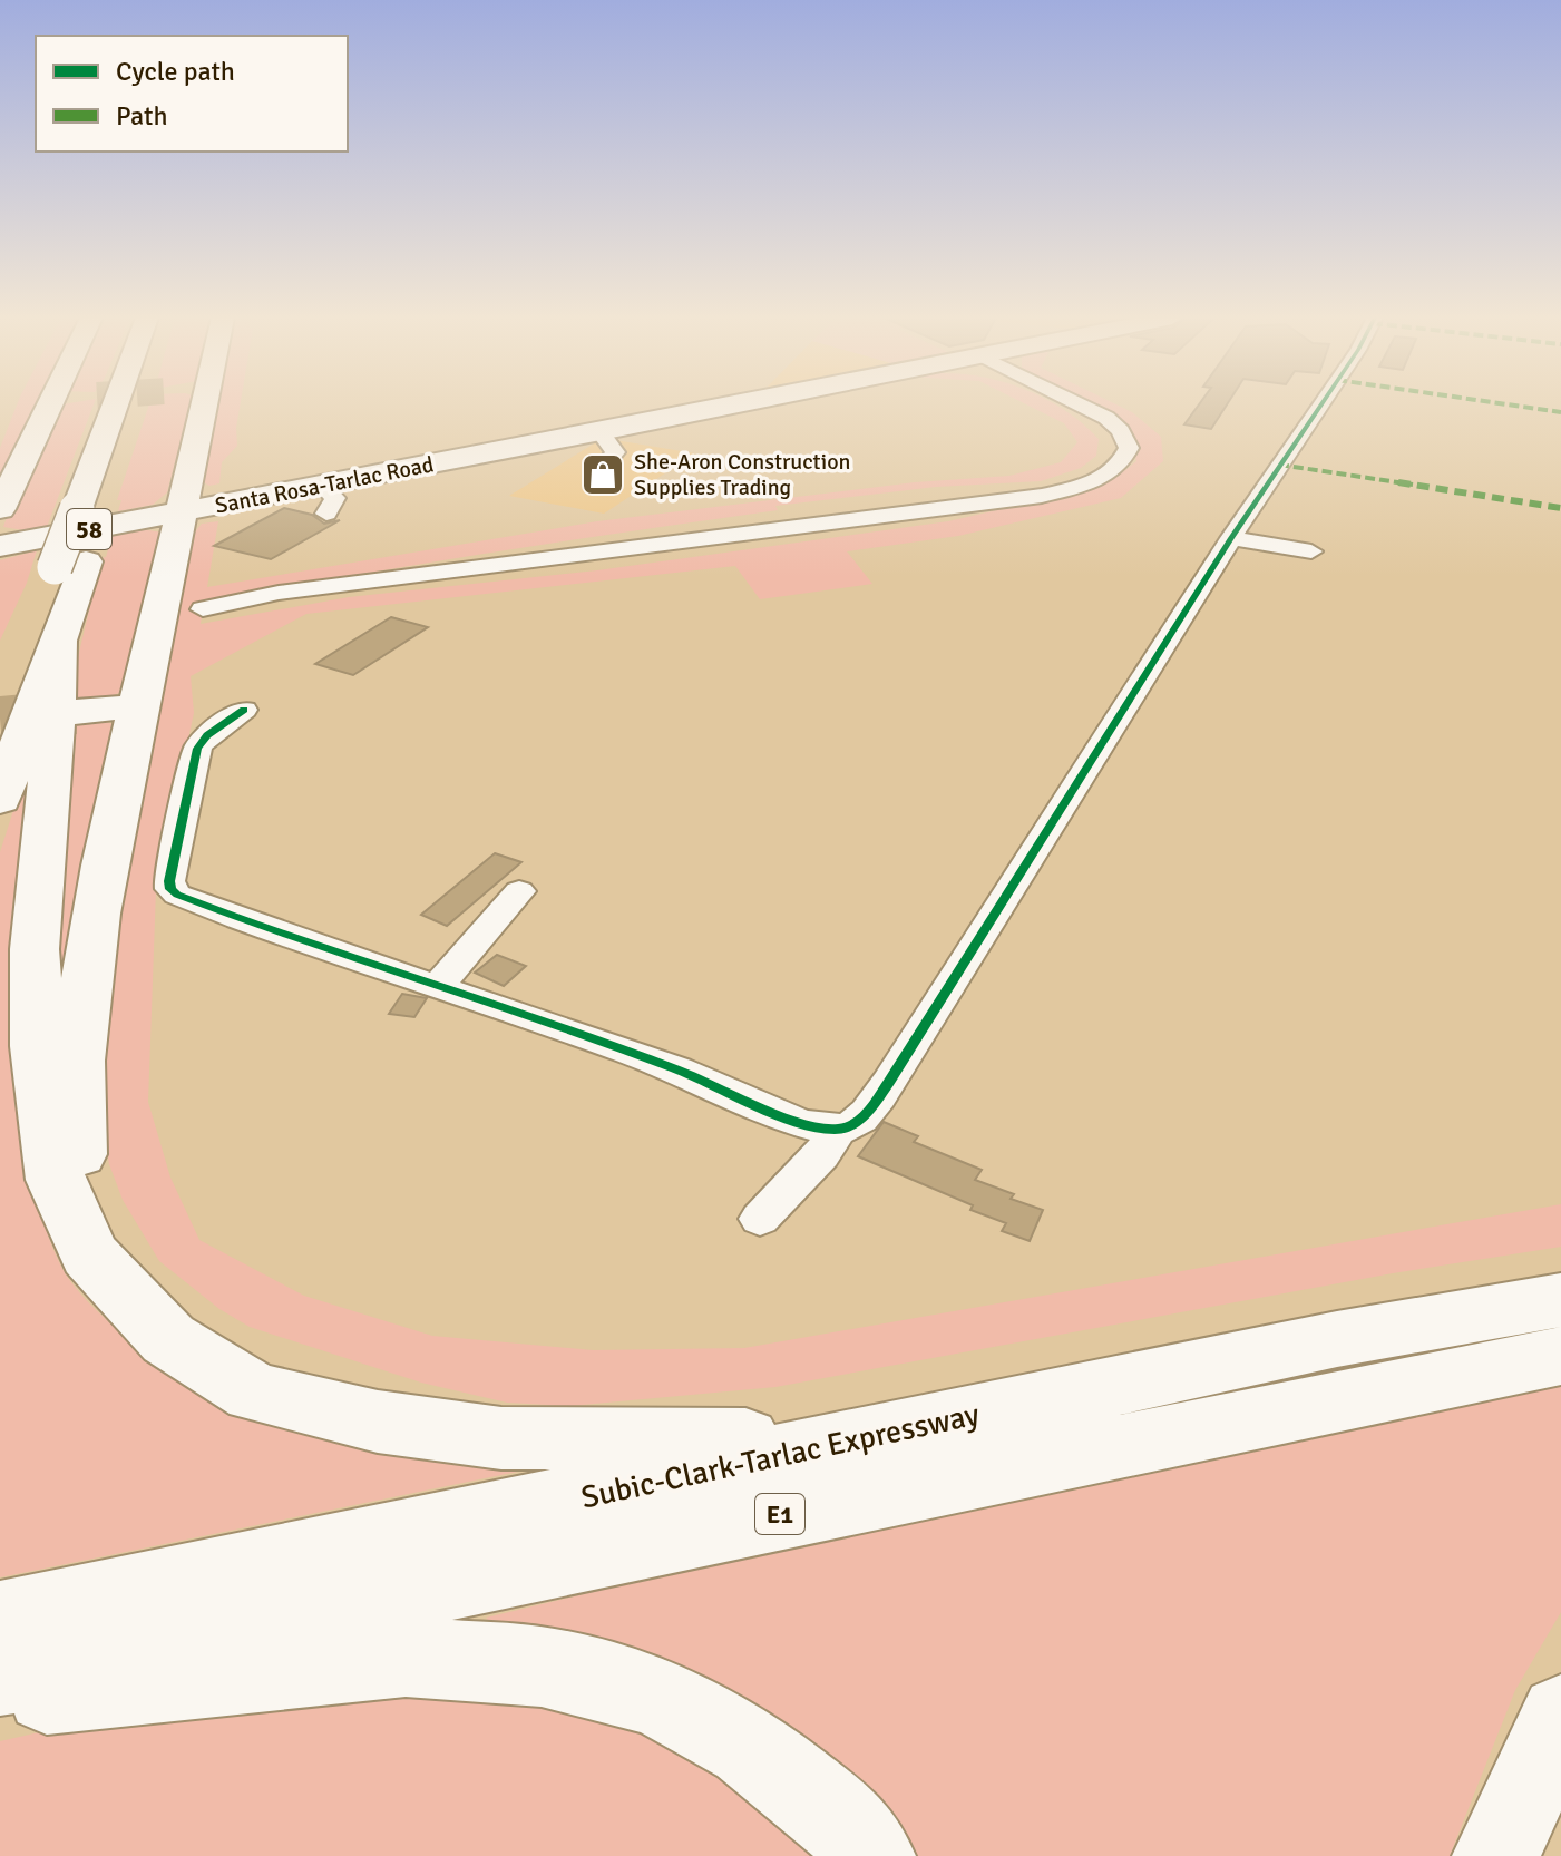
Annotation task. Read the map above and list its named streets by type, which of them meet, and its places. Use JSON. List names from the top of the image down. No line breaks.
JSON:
{"streets":{"highway":["Santa Rosa-Tarlac Road","58","Subic-Clark-Tarlac Expressway","E1"]},"places":{"shop":["She-Aron Construction Supplies Trading"]},"legend":["Cycle path","Path"]}
